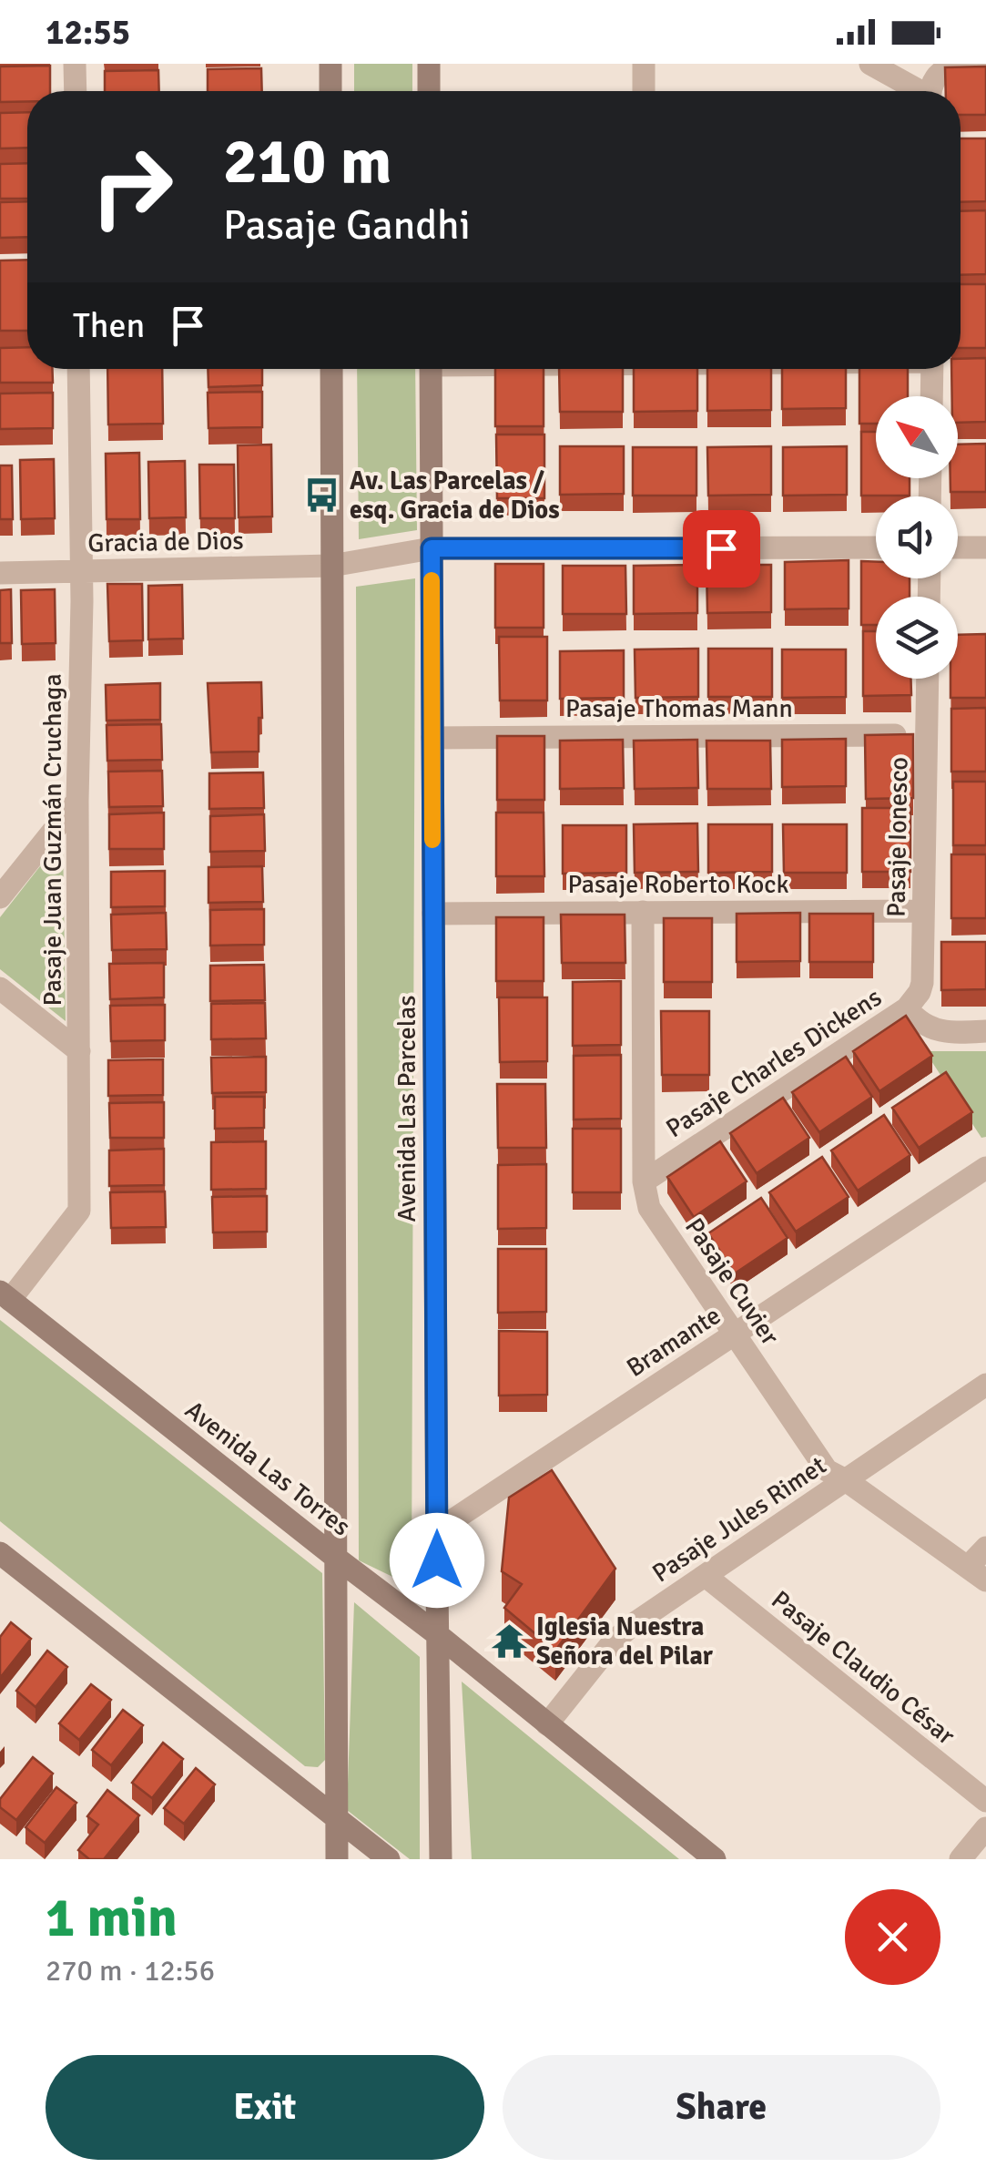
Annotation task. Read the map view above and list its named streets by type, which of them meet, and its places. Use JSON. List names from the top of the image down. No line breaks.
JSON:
{"streets":{"street":["Gracia de Dios","Pasaje Thomas Mann","Pasaje Ionesco","Pasaje Juan Guzmán Cruchaga","Pasaje Roberto Kock","Pasaje Charles Dickens","Avenida Las Parcelas","Pasaje Cuvier","Bramante","Avenida Las Torres","Pasaje Jules Rimet","Pasaje Claudio César"]},"crossings":[["Gracia de Dios","Pasaje Juan Guzmán Cruchaga"],["Gracia de Dios","Avenida Las Parcelas"],["Pasaje Thomas Mann","Pasaje Ionesco"],["Pasaje Thomas Mann","Avenida Las Parcelas"],["Pasaje Ionesco","Pasaje Roberto Kock"],["Pasaje Ionesco","Pasaje Charles Dickens"],["Pasaje Juan Guzmán Cruchaga","Avenida Las Torres"],["Pasaje Roberto Kock","Avenida Las Parcelas"],["Pasaje Roberto Kock","Pasaje Cuvier"],["Pasaje Charles Dickens","Pasaje Cuvier"],["Avenida Las Parcelas","Bramante"],["Avenida Las Parcelas","Avenida Las Torres"],["Pasaje Cuvier","Bramante"],["Pasaje Cuvier","Pasaje Jules Rimet"],["Avenida Las Torres","Pasaje Jules Rimet"],["Pasaje Jules Rimet","Pasaje Claudio César"]],"places":{"bus stop":["Av. Las Parcelas / esq. Gracia de Dios"],"temple":["Iglesia Nuestra Señora del Pilar"]},"north":"top left","page":{"status":"12:55","turn":["210 m","Pasaje Gandhi"],"then":"Then","heading":["1 min","270 m · 12:56"],"buttons":["Exit","Share"]}}
